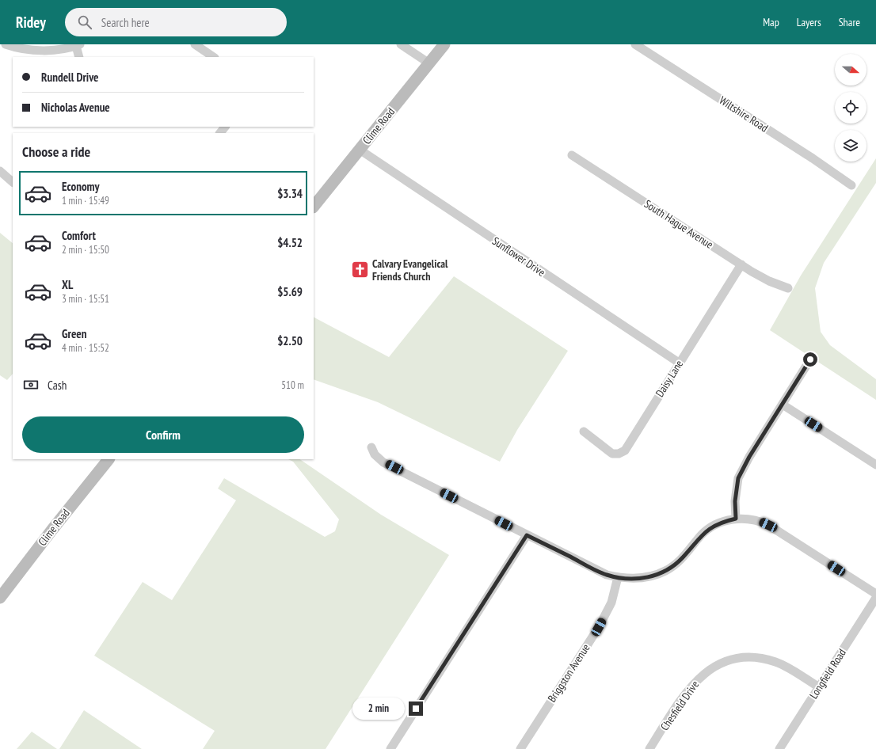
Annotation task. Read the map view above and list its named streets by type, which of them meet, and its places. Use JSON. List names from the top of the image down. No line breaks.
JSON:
{"streets":{"main road":["Clime Road"],"street":["Wiltshire Road","South Hague Avenue","Sunflower Drive","Daisy Lane","Briggston Avenue","Longfield Road","Chesfield Drive"]},"crossings":[["Clime Road","Sunflower Drive"],["South Hague Avenue","Daisy Lane"],["Sunflower Drive","Daisy Lane"],["Longfield Road","Chesfield Drive"]],"places":{"church":["Calvary Evangelical Friends Church"]},"north":"right","page":{"header":"Ridey","search":"Search here","nav":["Map","Layers","Share"],"banner":["Rundell Drive","Nicholas Avenue"],"heading":"Choose a ride","list":[{"name":"Economy","note":"1 min · 15:49","value":"$3.34"},{"name":"Comfort","note":"2 min · 15:50","value":"$4.52"},{"name":"XL","note":"3 min · 15:51","value":"$5.69"},{"name":"Green","note":"4 min · 15:52","value":"$2.50"}],"pay":["Cash","510 m"],"buttons":"Confirm","bubble":"2 min"}}
